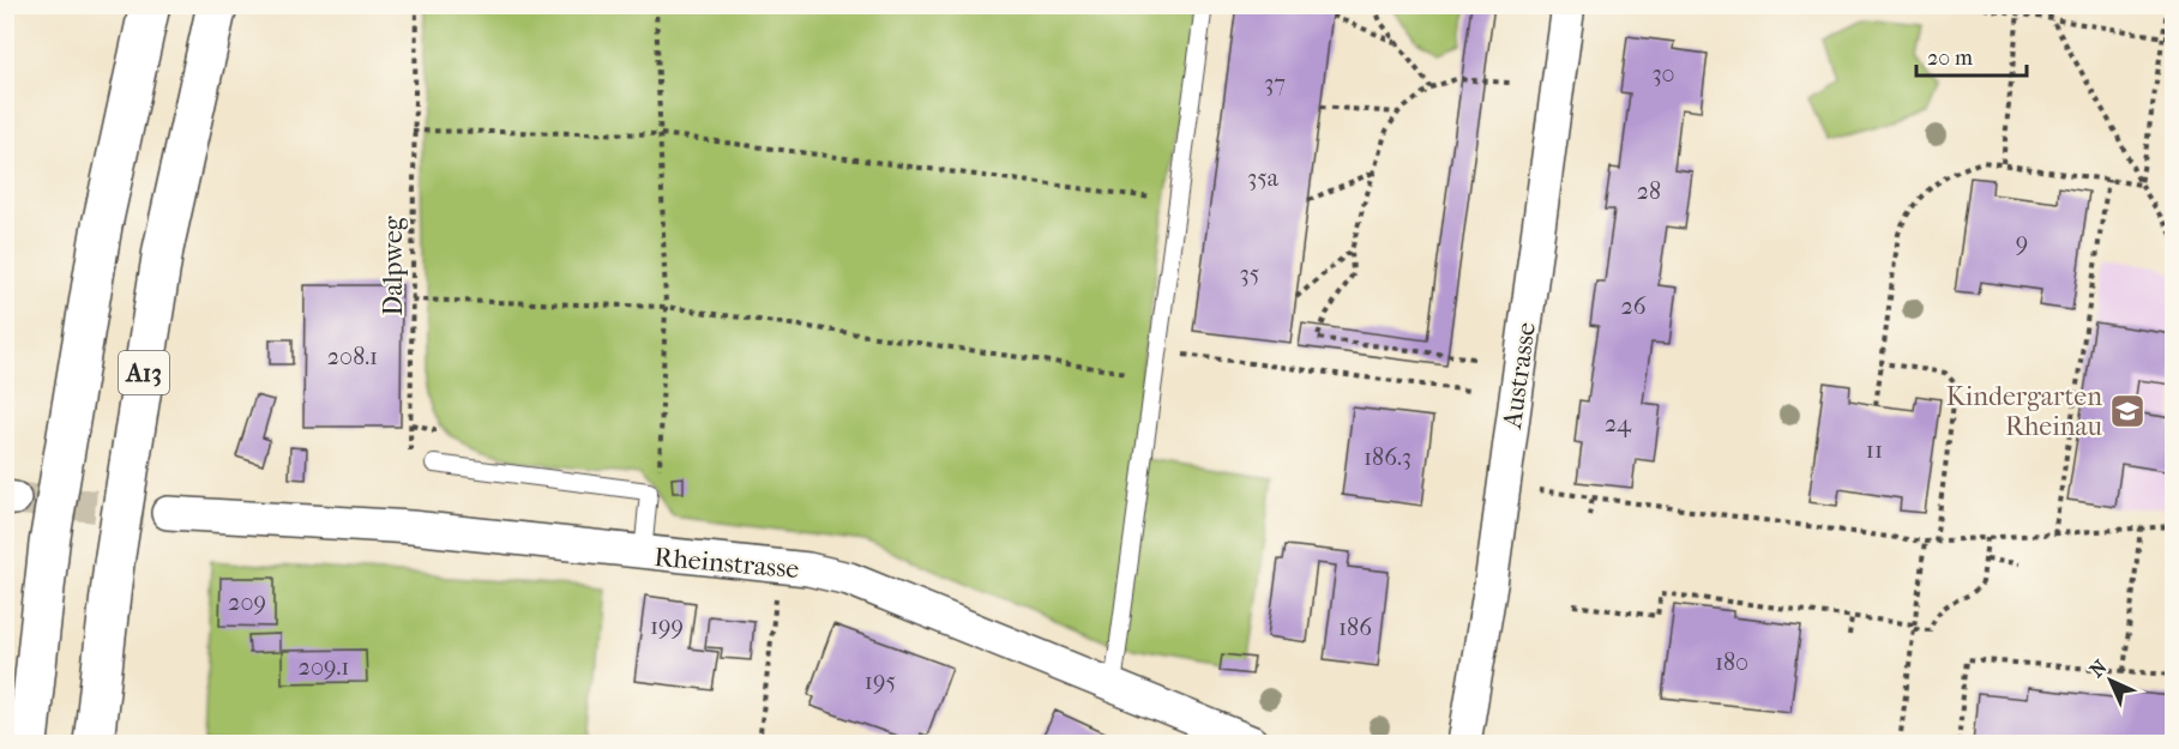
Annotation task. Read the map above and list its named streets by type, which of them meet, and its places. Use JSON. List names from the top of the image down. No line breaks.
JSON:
{"streets":{"highway":["A13"],"street":["Austrasse","Rheinstrasse"],"path":["Dalpweg"]},"places":{"school or university":["Kindergarten Rheinau"]},"house_numbers":["30","37","35a","28","9","35","26","208.1","24","11","186.3","209","199","186","180","209.1","195"],"scale_bar":"20 m","north":"top left"}
